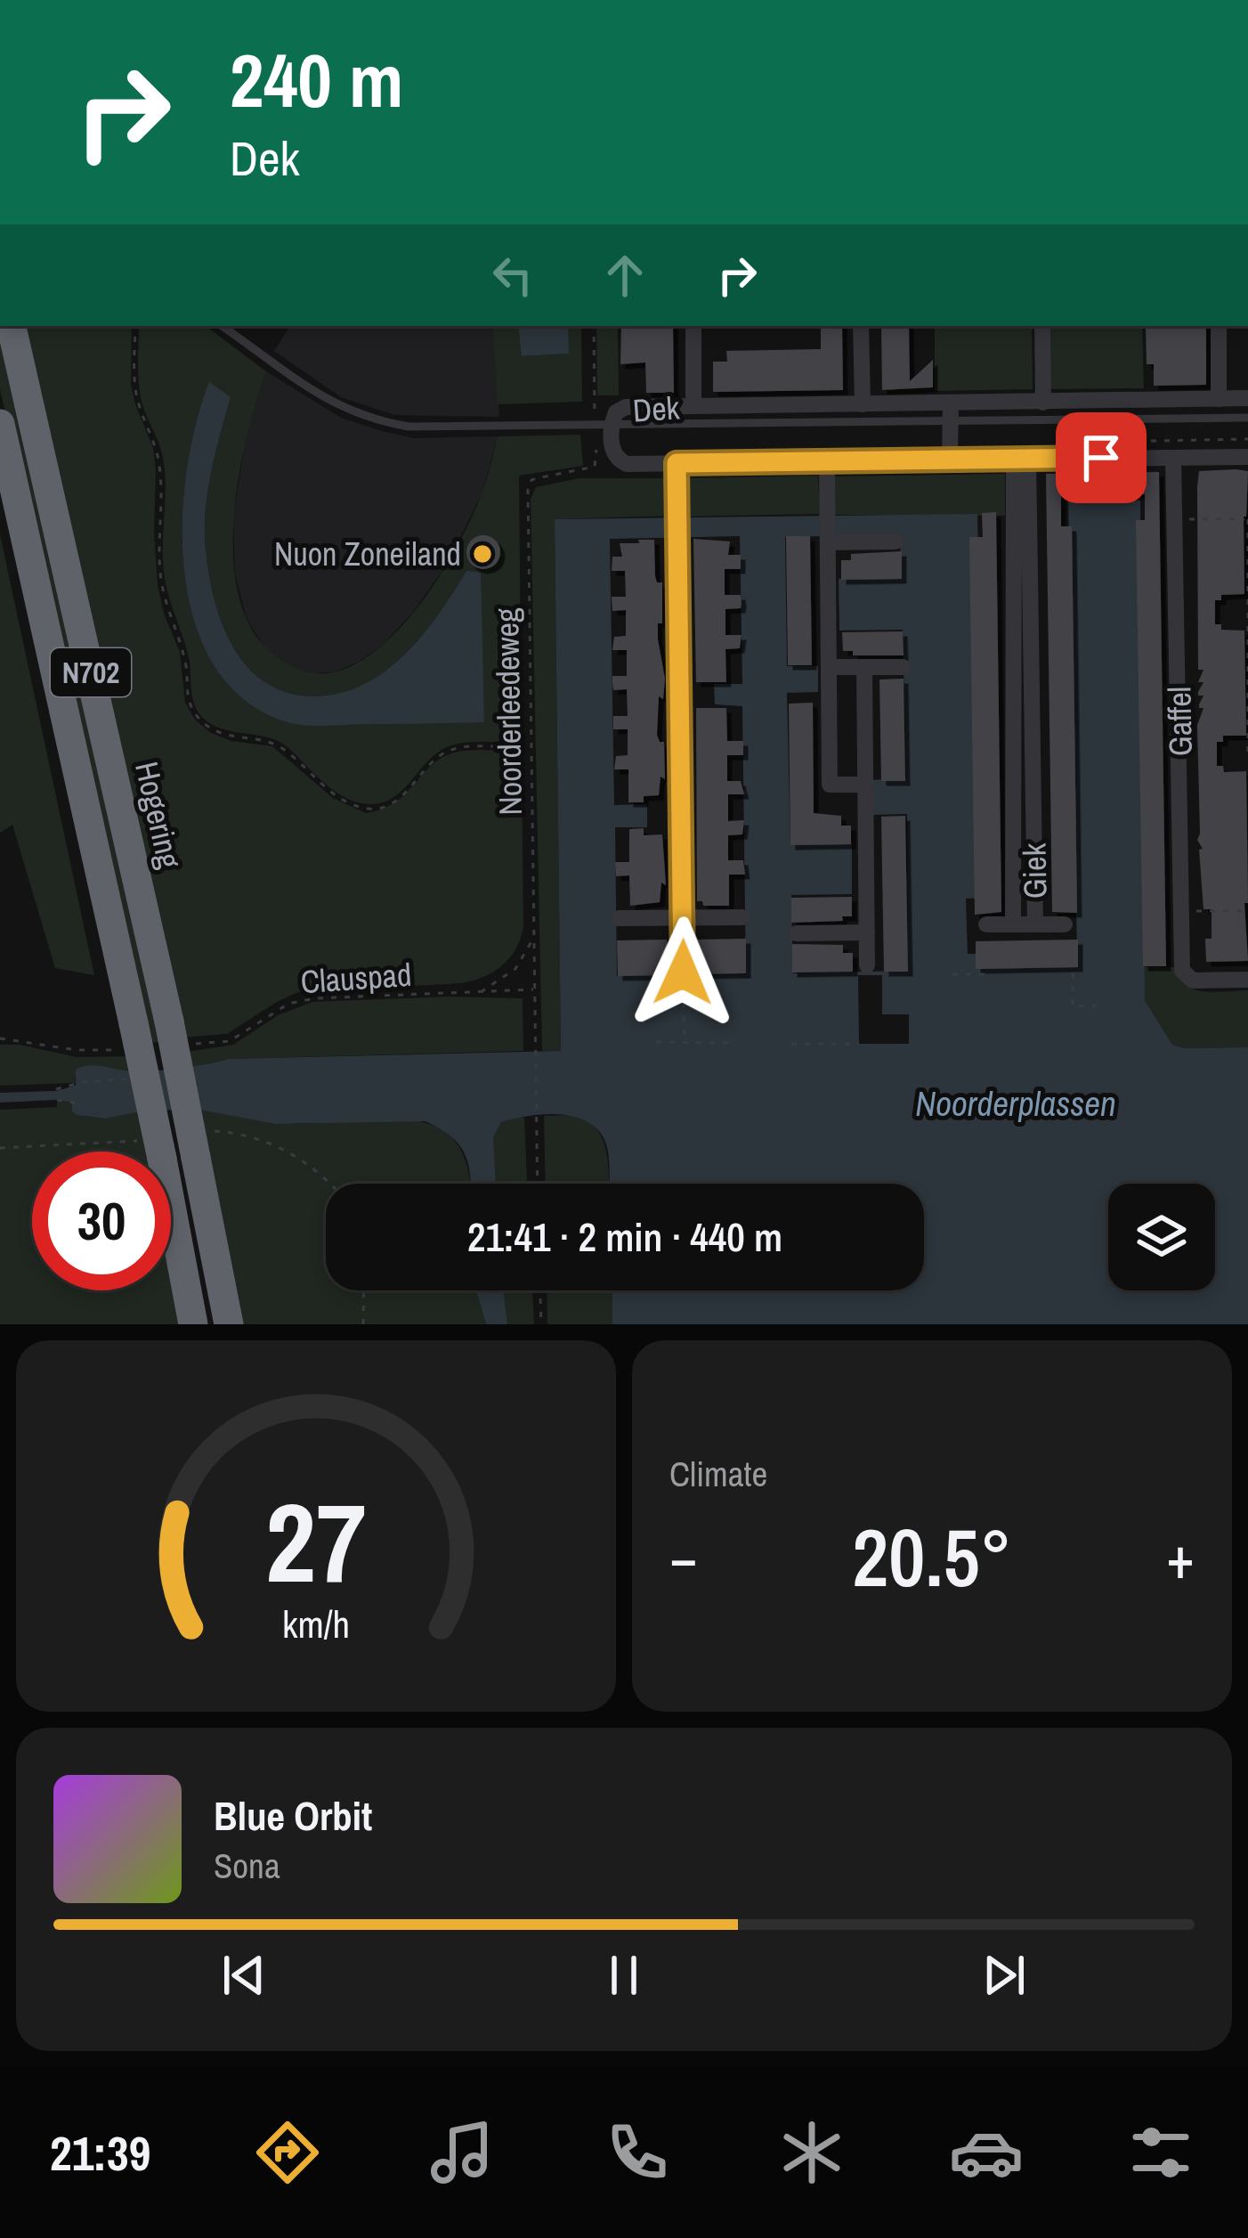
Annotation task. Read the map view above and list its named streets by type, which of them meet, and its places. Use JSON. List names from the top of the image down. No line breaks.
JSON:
{"streets":{"highway":["N702","Hogering"],"street":["Dek","Gaffel","Giek"],"path":["Noorderleedeweg","Clauspad"]},"crossings":[["Dek","Noorderleedeweg"],["Dek","Gaffel"],["Dek","Giek"],["Noorderleedeweg","Clauspad"]],"water":["Noorderplassen"],"places":["Nuon Zoneiland"],"page":{"turn":["240 m","Dek"],"limit":"30","trip":"21:41 · 2 min · 440 m","tile":"Climate","heat":["−","20.5°","+"],"song":["Blue Orbit","Sona"],"tabs":"21:39","gauge":["27","km/h"]}}
